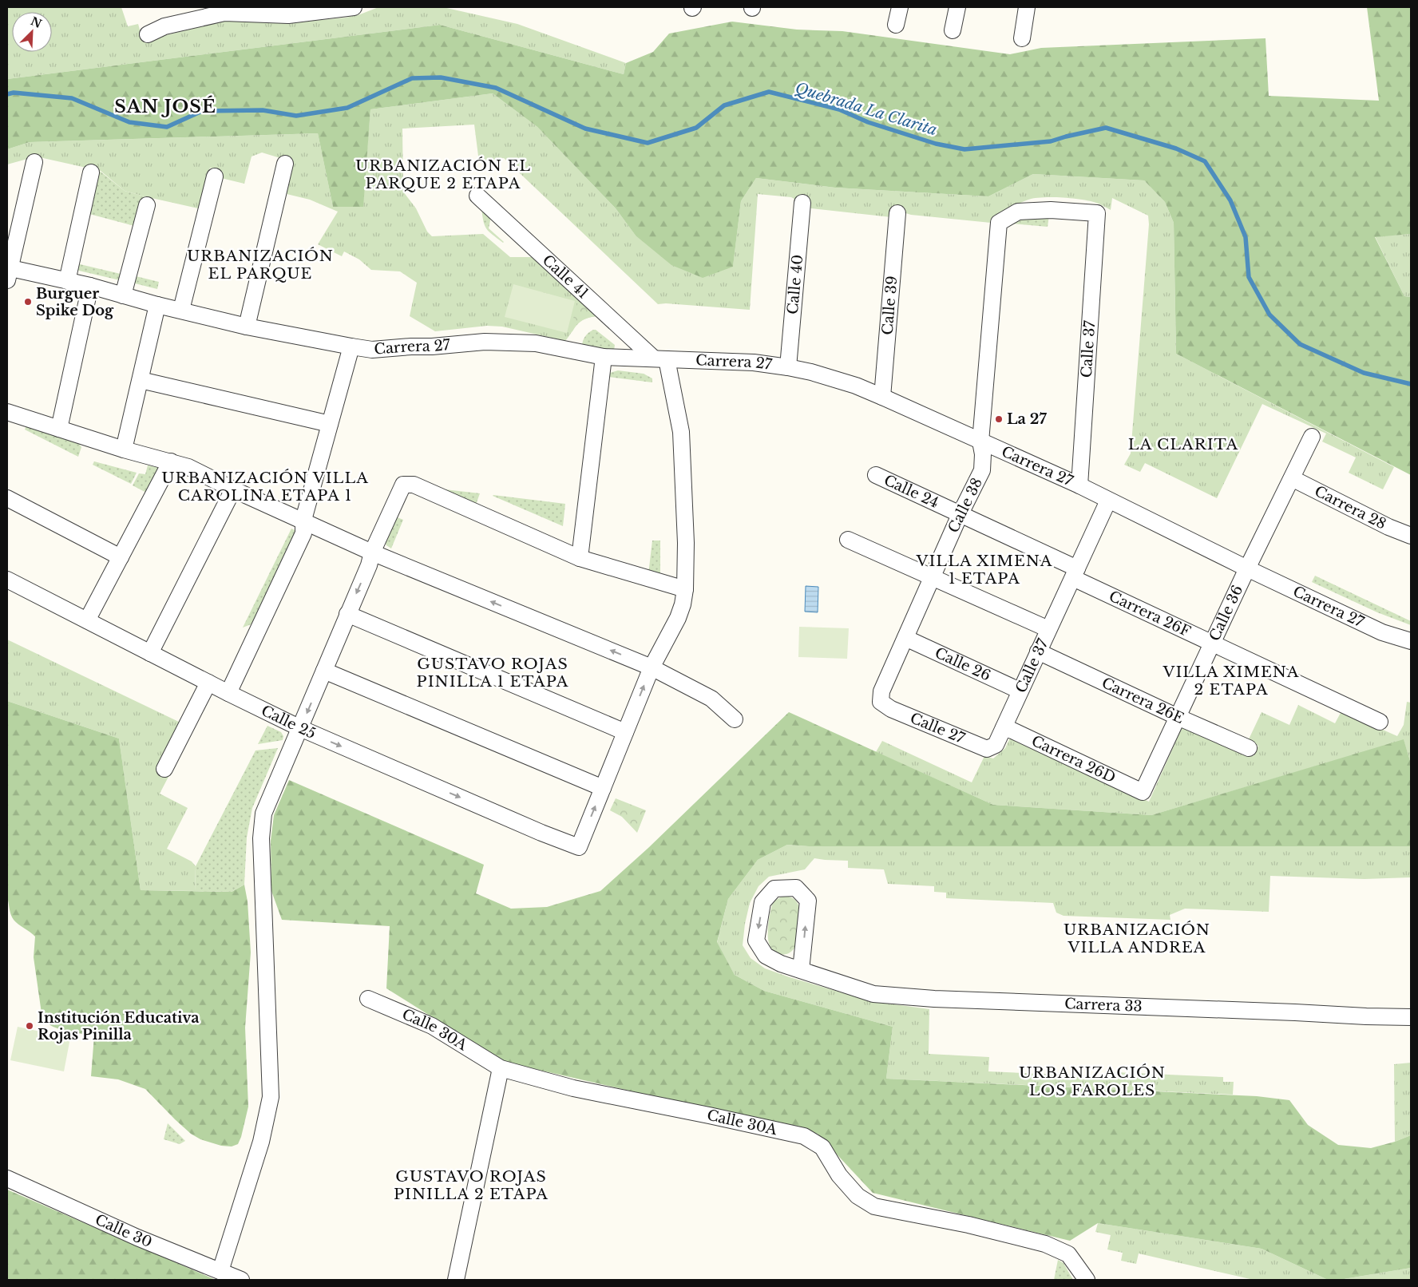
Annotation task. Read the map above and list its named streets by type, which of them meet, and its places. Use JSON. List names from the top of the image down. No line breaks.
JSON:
{"streets":{"street":["Calle 41","Calle 40","Calle 39","Carrera 27","Calle 37","Calle 24","Calle 38","Carrera 28","Carrera 26F","Calle 36","Calle 26","Carrera 26E","Calle 25","Calle 27","Carrera 26D","Carrera 33","Calle 30A","Calle 30"]},"crossings":[["Calle 41","Carrera 27"],["Calle 40","Carrera 27"],["Calle 39","Carrera 27"],["Carrera 27","Calle 37"],["Carrera 27","Calle 38"],["Carrera 27","Calle 36"],["Calle 37","Calle 24"],["Calle 37","Calle 38"],["Calle 37","Carrera 26F"],["Calle 37","Calle 26"],["Calle 37","Carrera 26E"],["Calle 37","Calle 27"],["Calle 37","Carrera 26D"],["Calle 24","Calle 38"],["Calle 24","Carrera 26F"],["Calle 38","Calle 26"],["Calle 38","Calle 27"],["Carrera 28","Calle 36"],["Carrera 26F","Calle 36"],["Calle 36","Carrera 26E"],["Calle 36","Carrera 26D"]],"districts":["SAN JOSÉ","URBANIZACIÓN EL PARQUE 2 ETAPA","URBANIZACIÓN EL PARQUE","LA CLARITA","URBANIZACIÓN VILLA CAROLINA ETAPA 1","VILLA XIMENA 1 ETAPA","GUSTAVO ROJAS PINILLA 1 ETAPA","VILLA XIMENA 2 ETAPA","URBANIZACIÓN VILLA ANDREA","URBANIZACIÓN LOS FAROLES","GUSTAVO ROJAS PINILLA 2 ETAPA"],"water":["Quebrada La Clarita"],"places":["Burguer Spike Dog","La 27","Institución Educativa Rojas Pinilla"],"north":"top right"}
